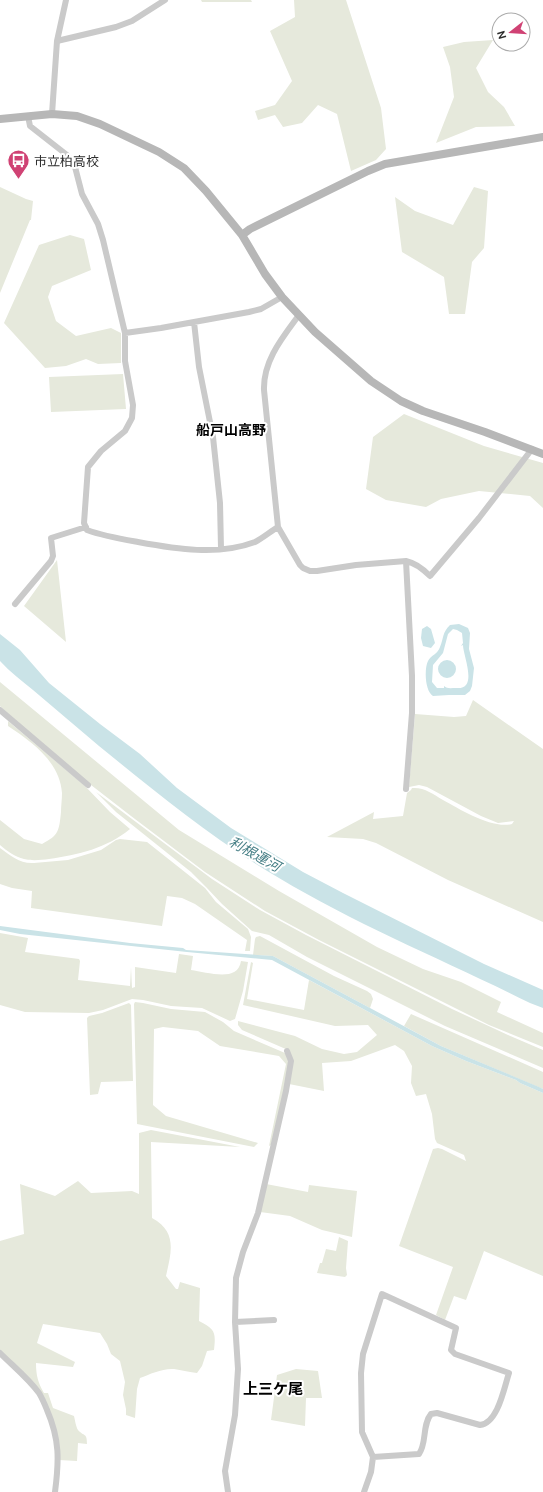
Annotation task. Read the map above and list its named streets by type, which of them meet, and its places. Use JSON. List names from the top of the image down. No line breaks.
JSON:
{"districts":["船戸山高野","上三ケ尾"],"water":["利根運河"],"places":{"bus stop":["市立柏高校"]},"north":"left"}
